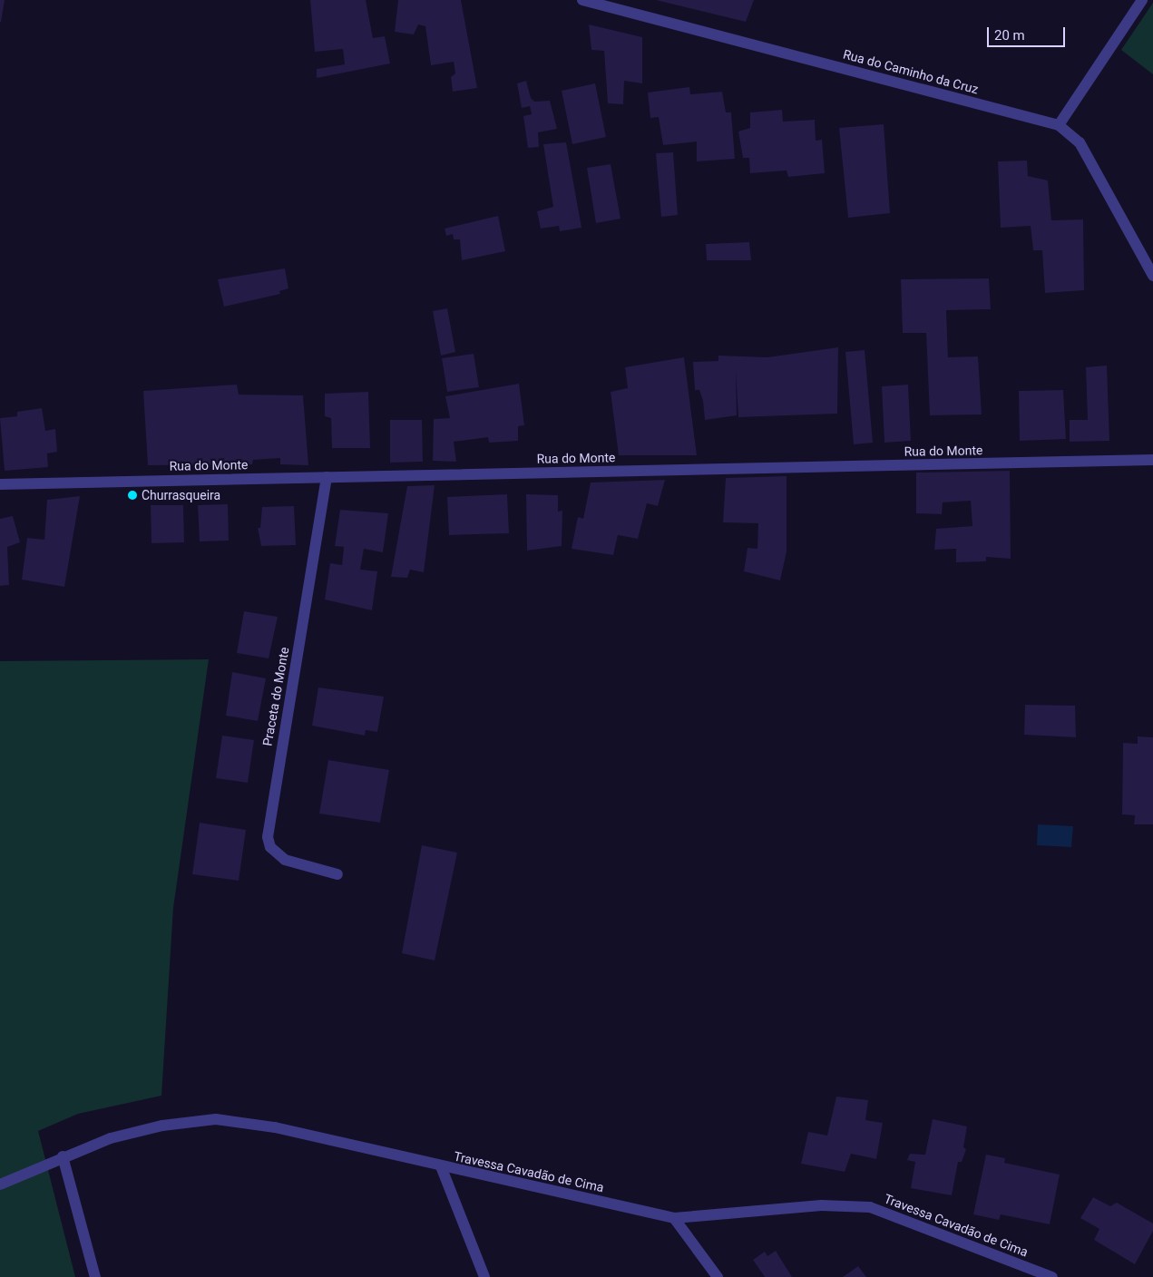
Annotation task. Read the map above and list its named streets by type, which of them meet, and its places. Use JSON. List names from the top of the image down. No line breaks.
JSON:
{"streets":{"street":["Rua do Caminho da Cruz","Rua do Monte","Praceta do Monte","Travessa Cavadão de Cima"]},"crossings":[["Rua do Monte","Praceta do Monte"]],"places":["Churrasqueira"],"scale_bar":"20 m"}
